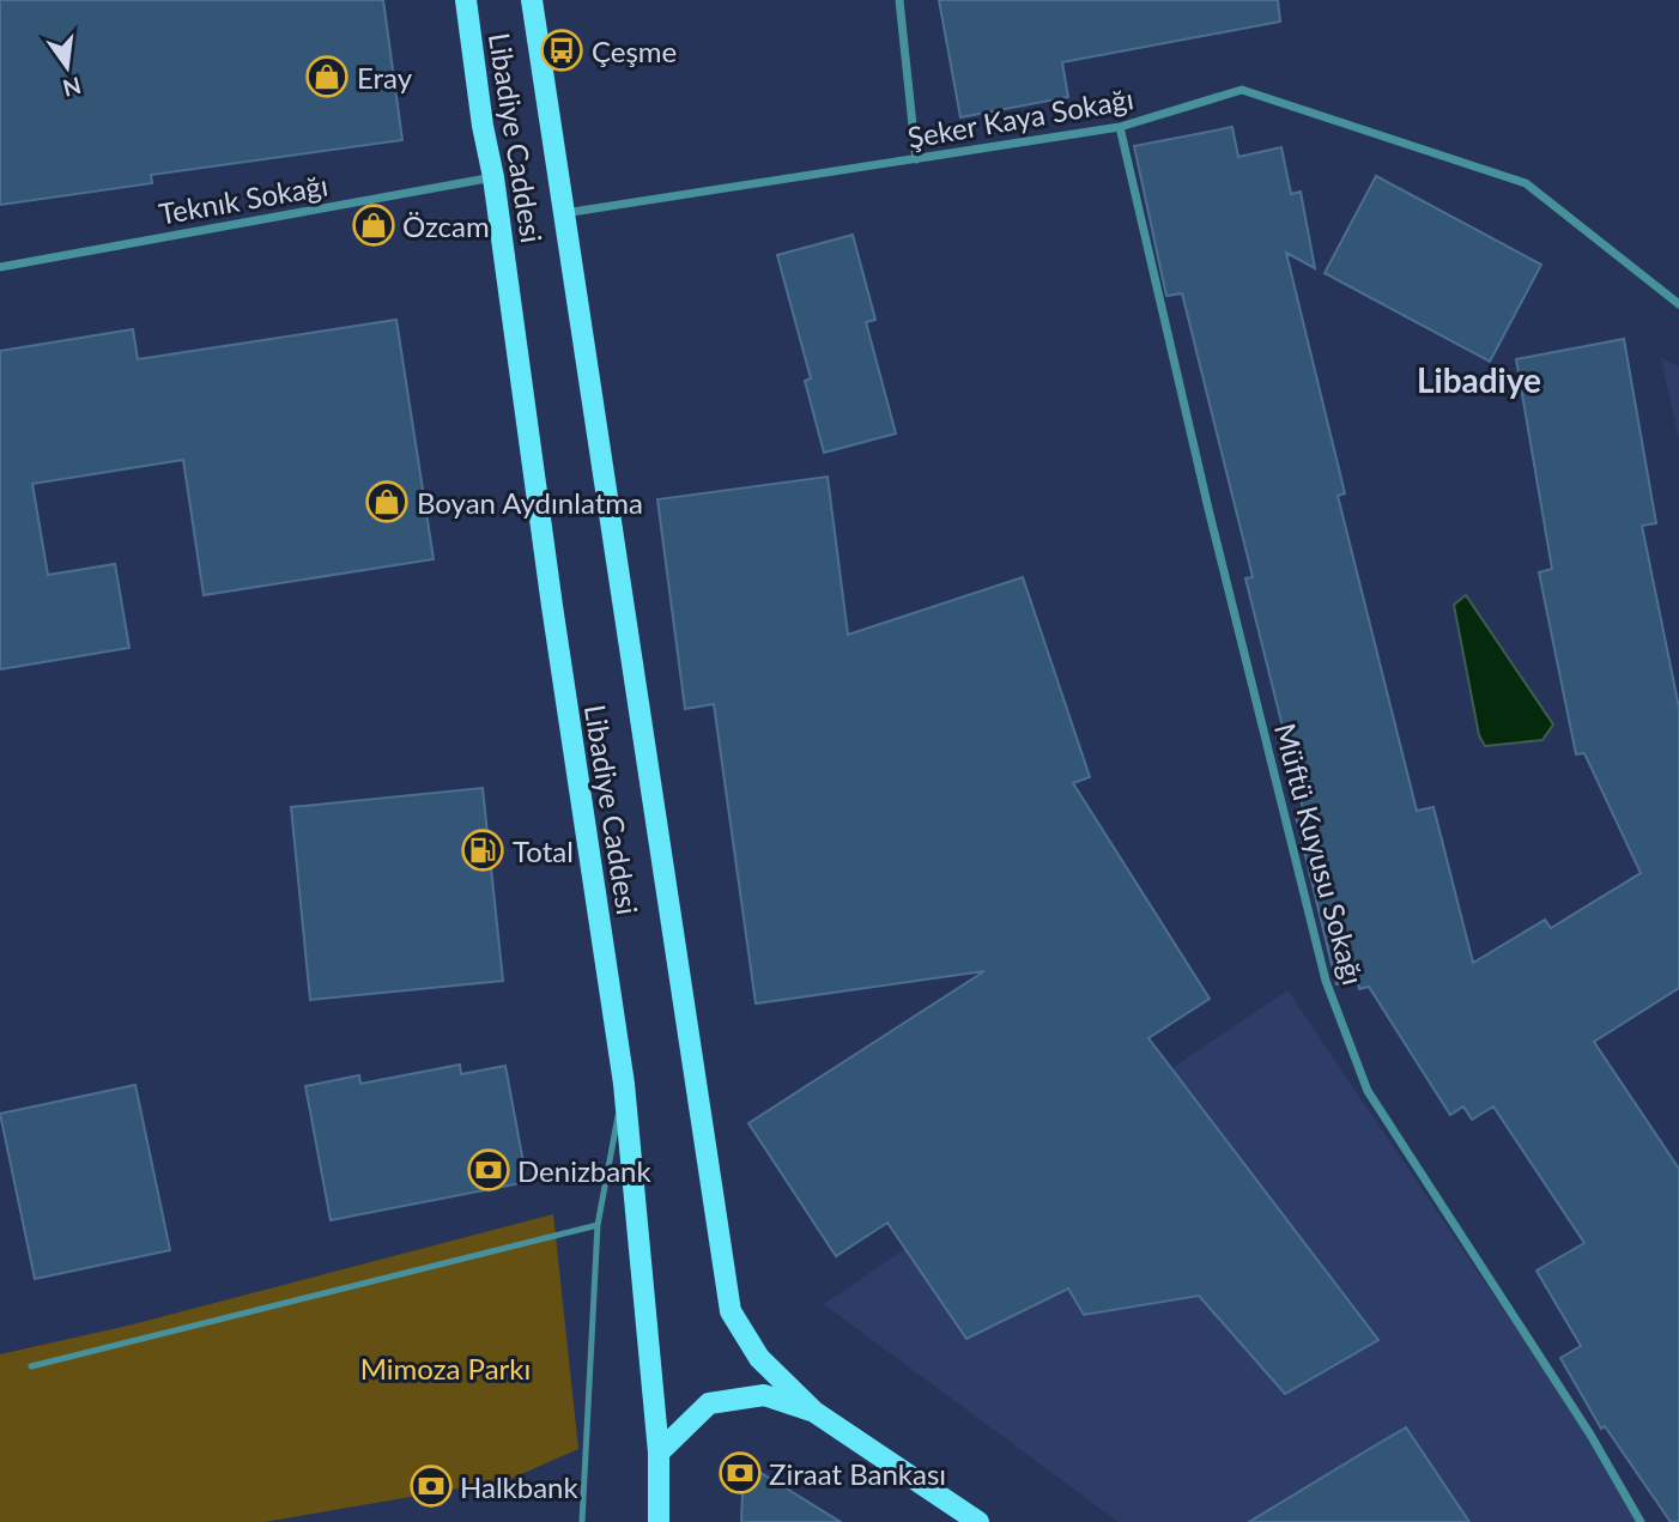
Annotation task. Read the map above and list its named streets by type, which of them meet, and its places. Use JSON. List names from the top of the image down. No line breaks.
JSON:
{"streets":{"main road":["Libadiye Caddesi"],"street":["Şeker Kaya Sokağı","Teknık Sokağı","Müftü Kuyusu Sokağı"]},"crossings":[["Şeker Kaya Sokağı","Libadiye Caddesi"],["Şeker Kaya Sokağı","Müftü Kuyusu Sokağı"],["Libadiye Caddesi","Teknık Sokağı"]],"districts":["Libadiye"],"parks":["Mimoza Parkı"],"places":{"bus stop":["Çeşme"],"shop":["Eray","Özcam","Boyan Aydınlatma"],"fuel station":["Total"],"bank":["Denizbank","Ziraat Bankası","Halkbank"]},"north":"bottom"}
